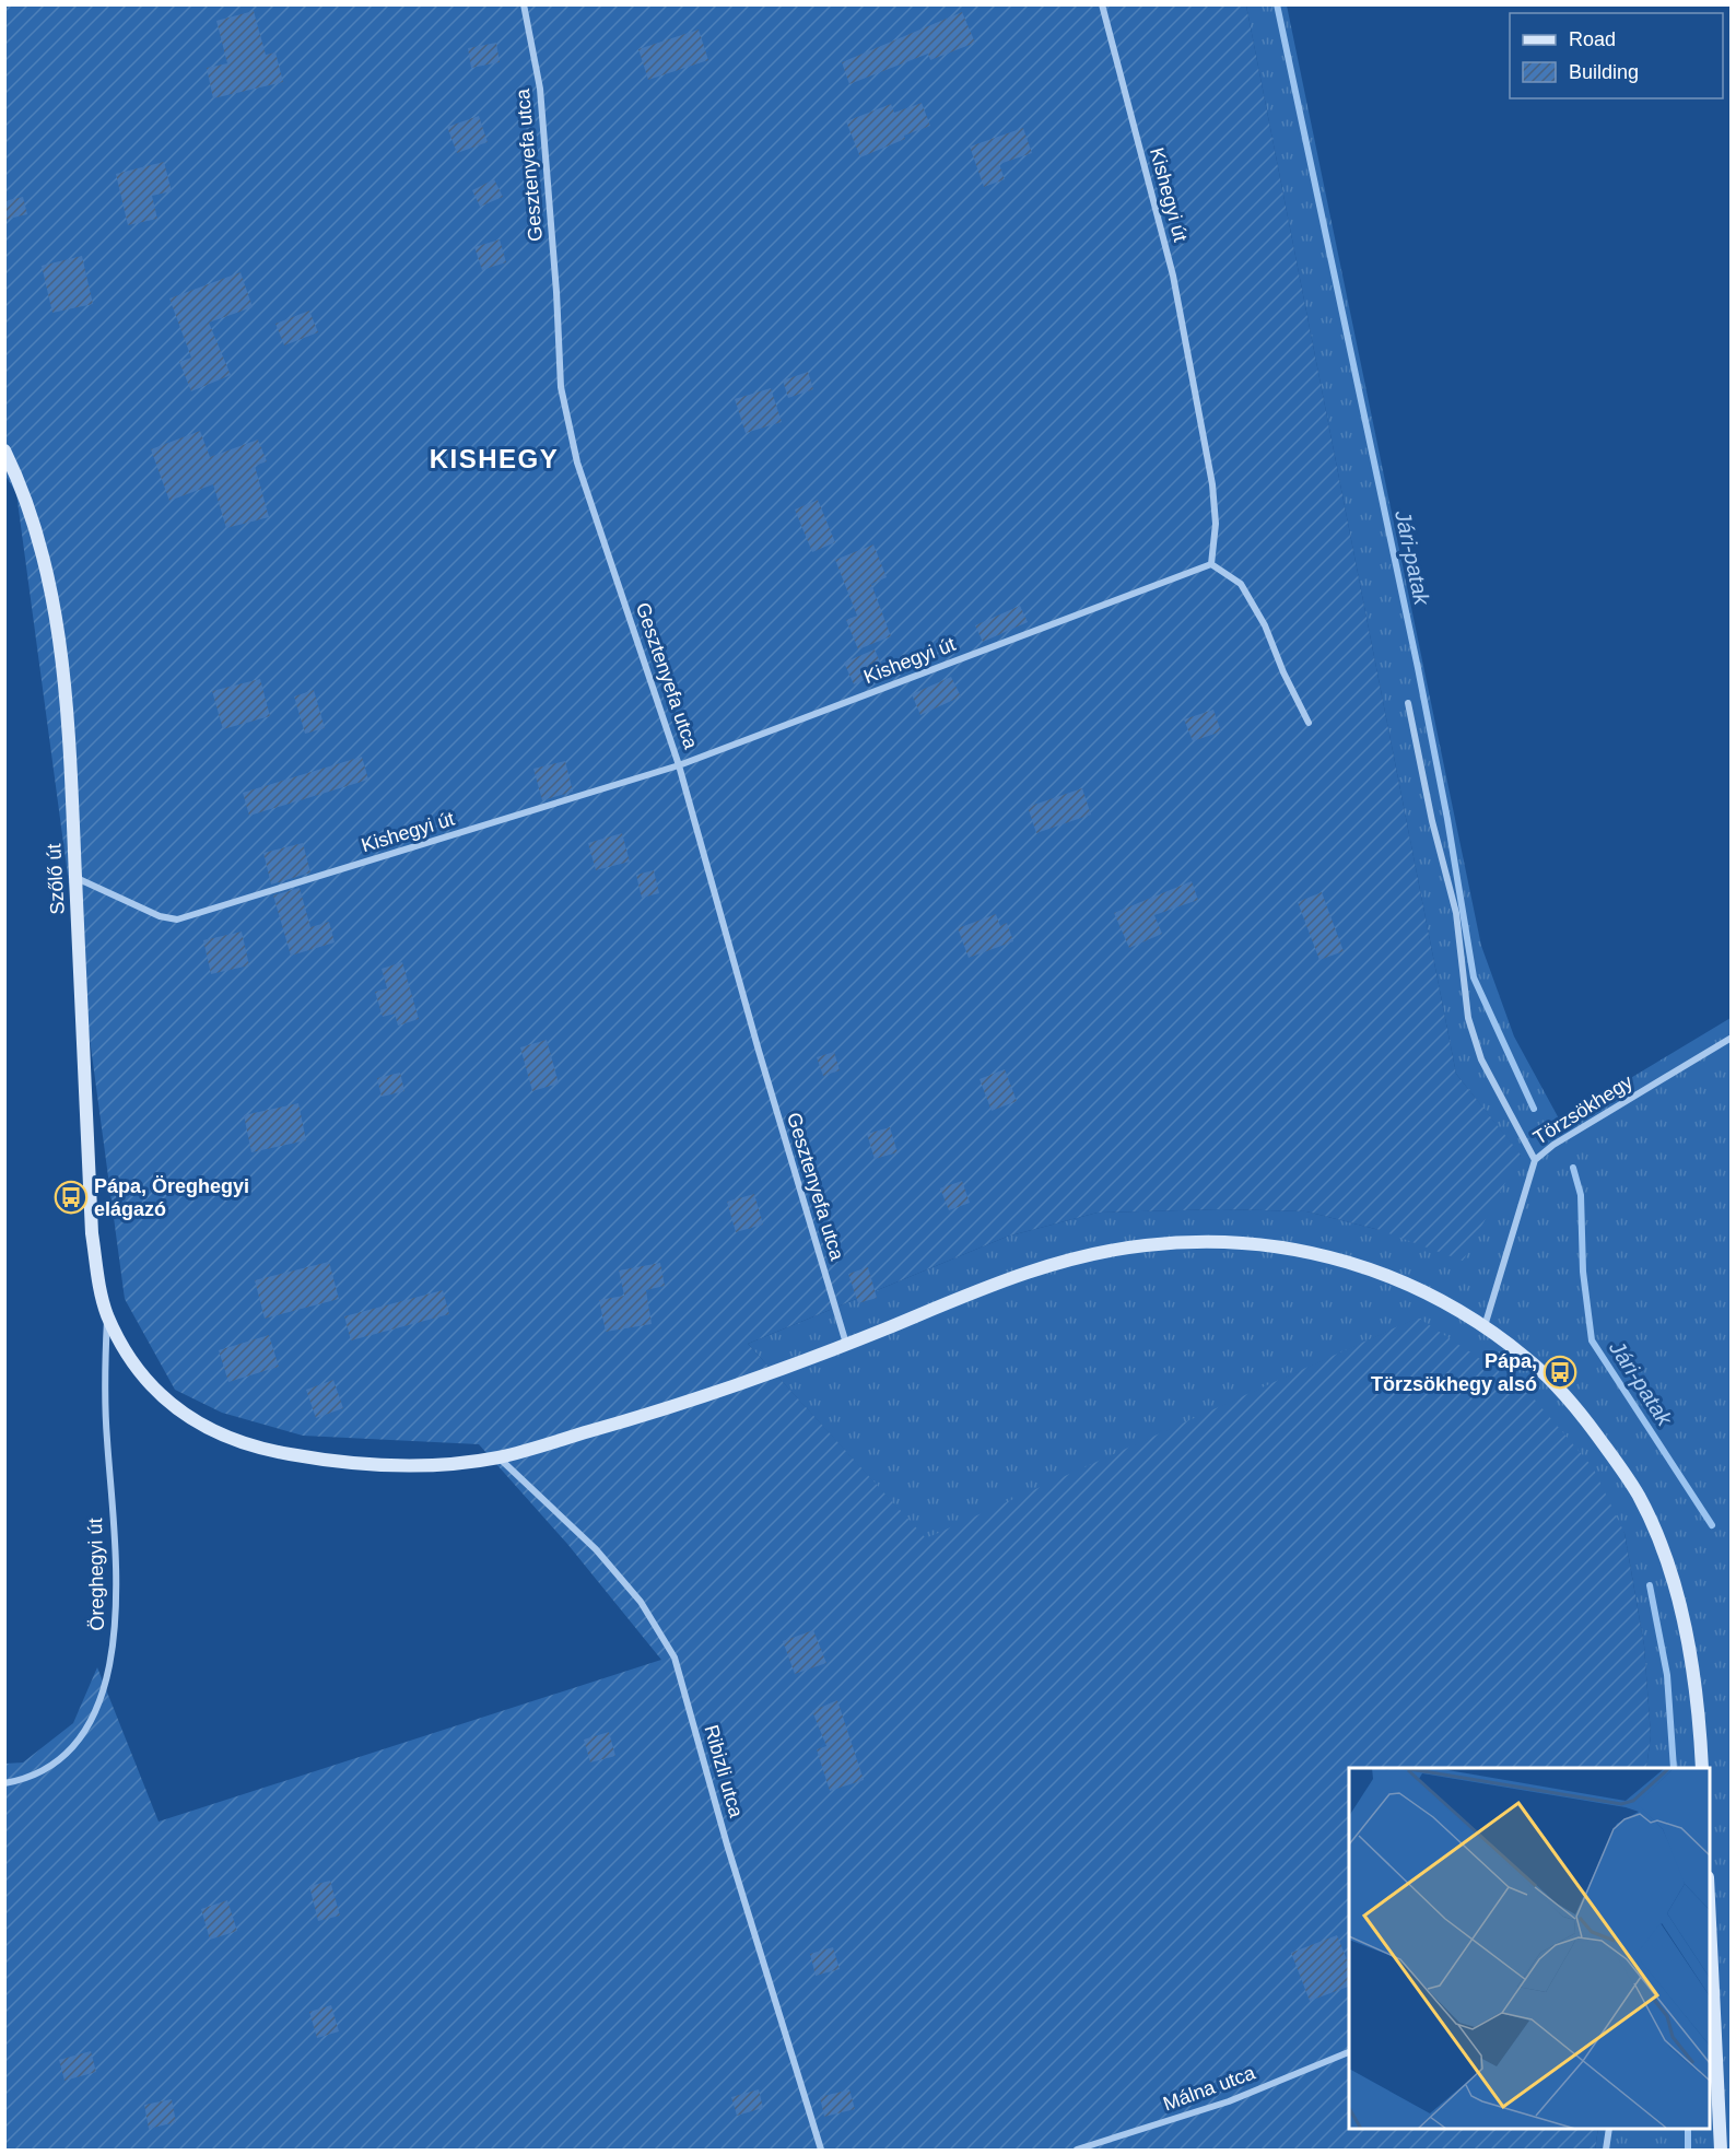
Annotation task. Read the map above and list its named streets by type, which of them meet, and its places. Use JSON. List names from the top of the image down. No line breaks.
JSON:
{"streets":{"main road":["Szőlő út"],"street":["Gesztenyefa utca","Kishegyi út","Törzsökhegy","Öreghegyi út","Ribizli utca","Málna utca"]},"crossings":[["Gesztenyefa utca","Kishegyi út"],["Gesztenyefa utca","Szőlő út"],["Kishegyi út","Szőlő út"],["Szőlő út","Törzsökhegy"],["Szőlő út","Öreghegyi út"],["Szőlő út","Ribizli utca"]],"districts":["KISHEGY"],"water":["Jári-patak"],"places":{"bus stop":["Pápa, Öreghegyi elágazó","Pápa, Törzsökhegy alsó"]},"legend":["Road","Building"]}
